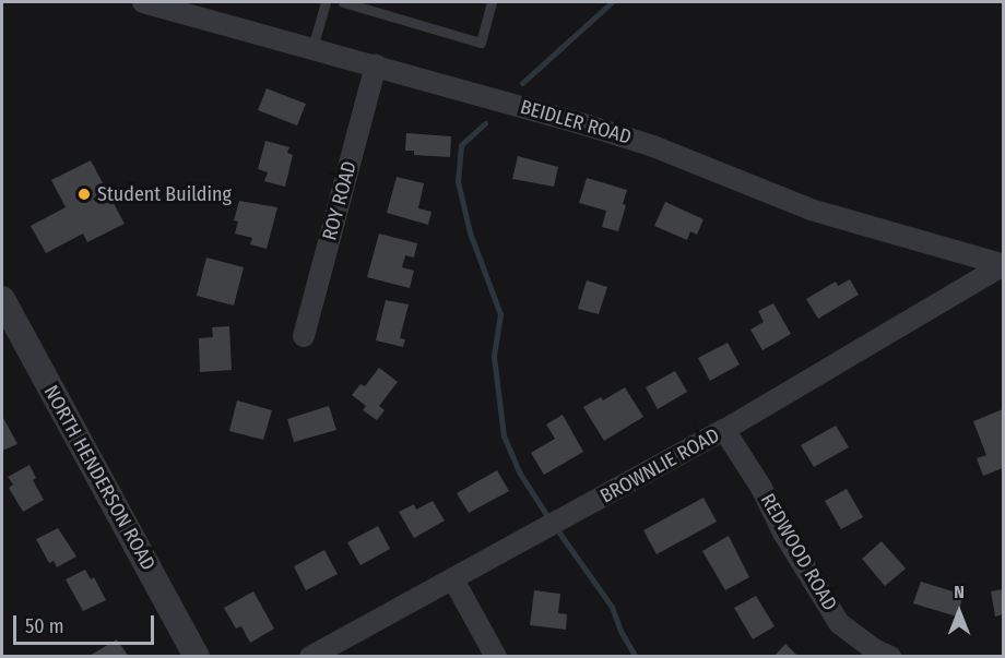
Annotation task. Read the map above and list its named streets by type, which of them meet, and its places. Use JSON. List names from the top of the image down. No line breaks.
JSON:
{"streets":{"street":["BEIDLER ROAD","ROY ROAD","BROWNLIE ROAD","NORTH HENDERSON ROAD","REDWOOD ROAD"]},"crossings":[["BEIDLER ROAD","ROY ROAD"],["BEIDLER ROAD","BROWNLIE ROAD"],["BROWNLIE ROAD","REDWOOD ROAD"]],"places":["Student Building"],"scale_bar":"50 m","north":"top"}
